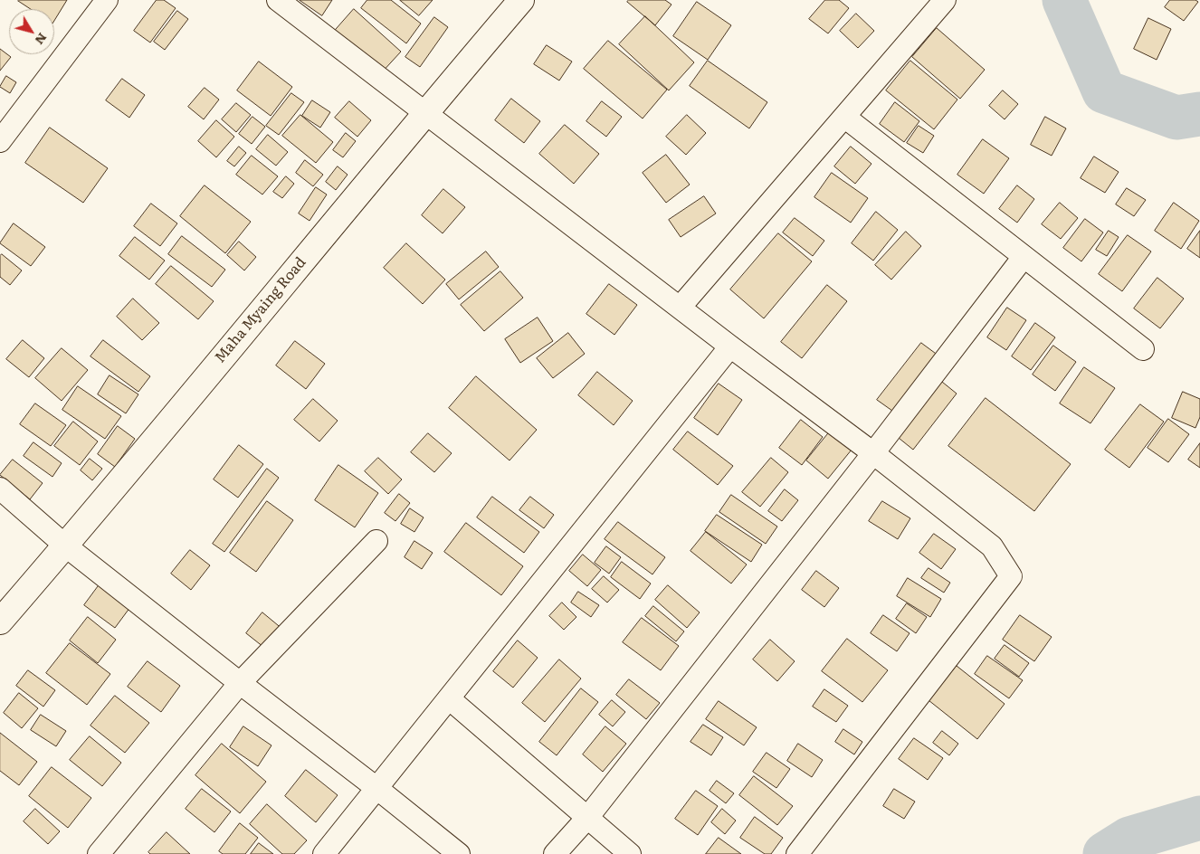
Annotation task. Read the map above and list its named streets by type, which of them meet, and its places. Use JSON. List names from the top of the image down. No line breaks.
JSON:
{"streets":{"street":["Maha Myaing Road"]},"north":"bottom right"}
